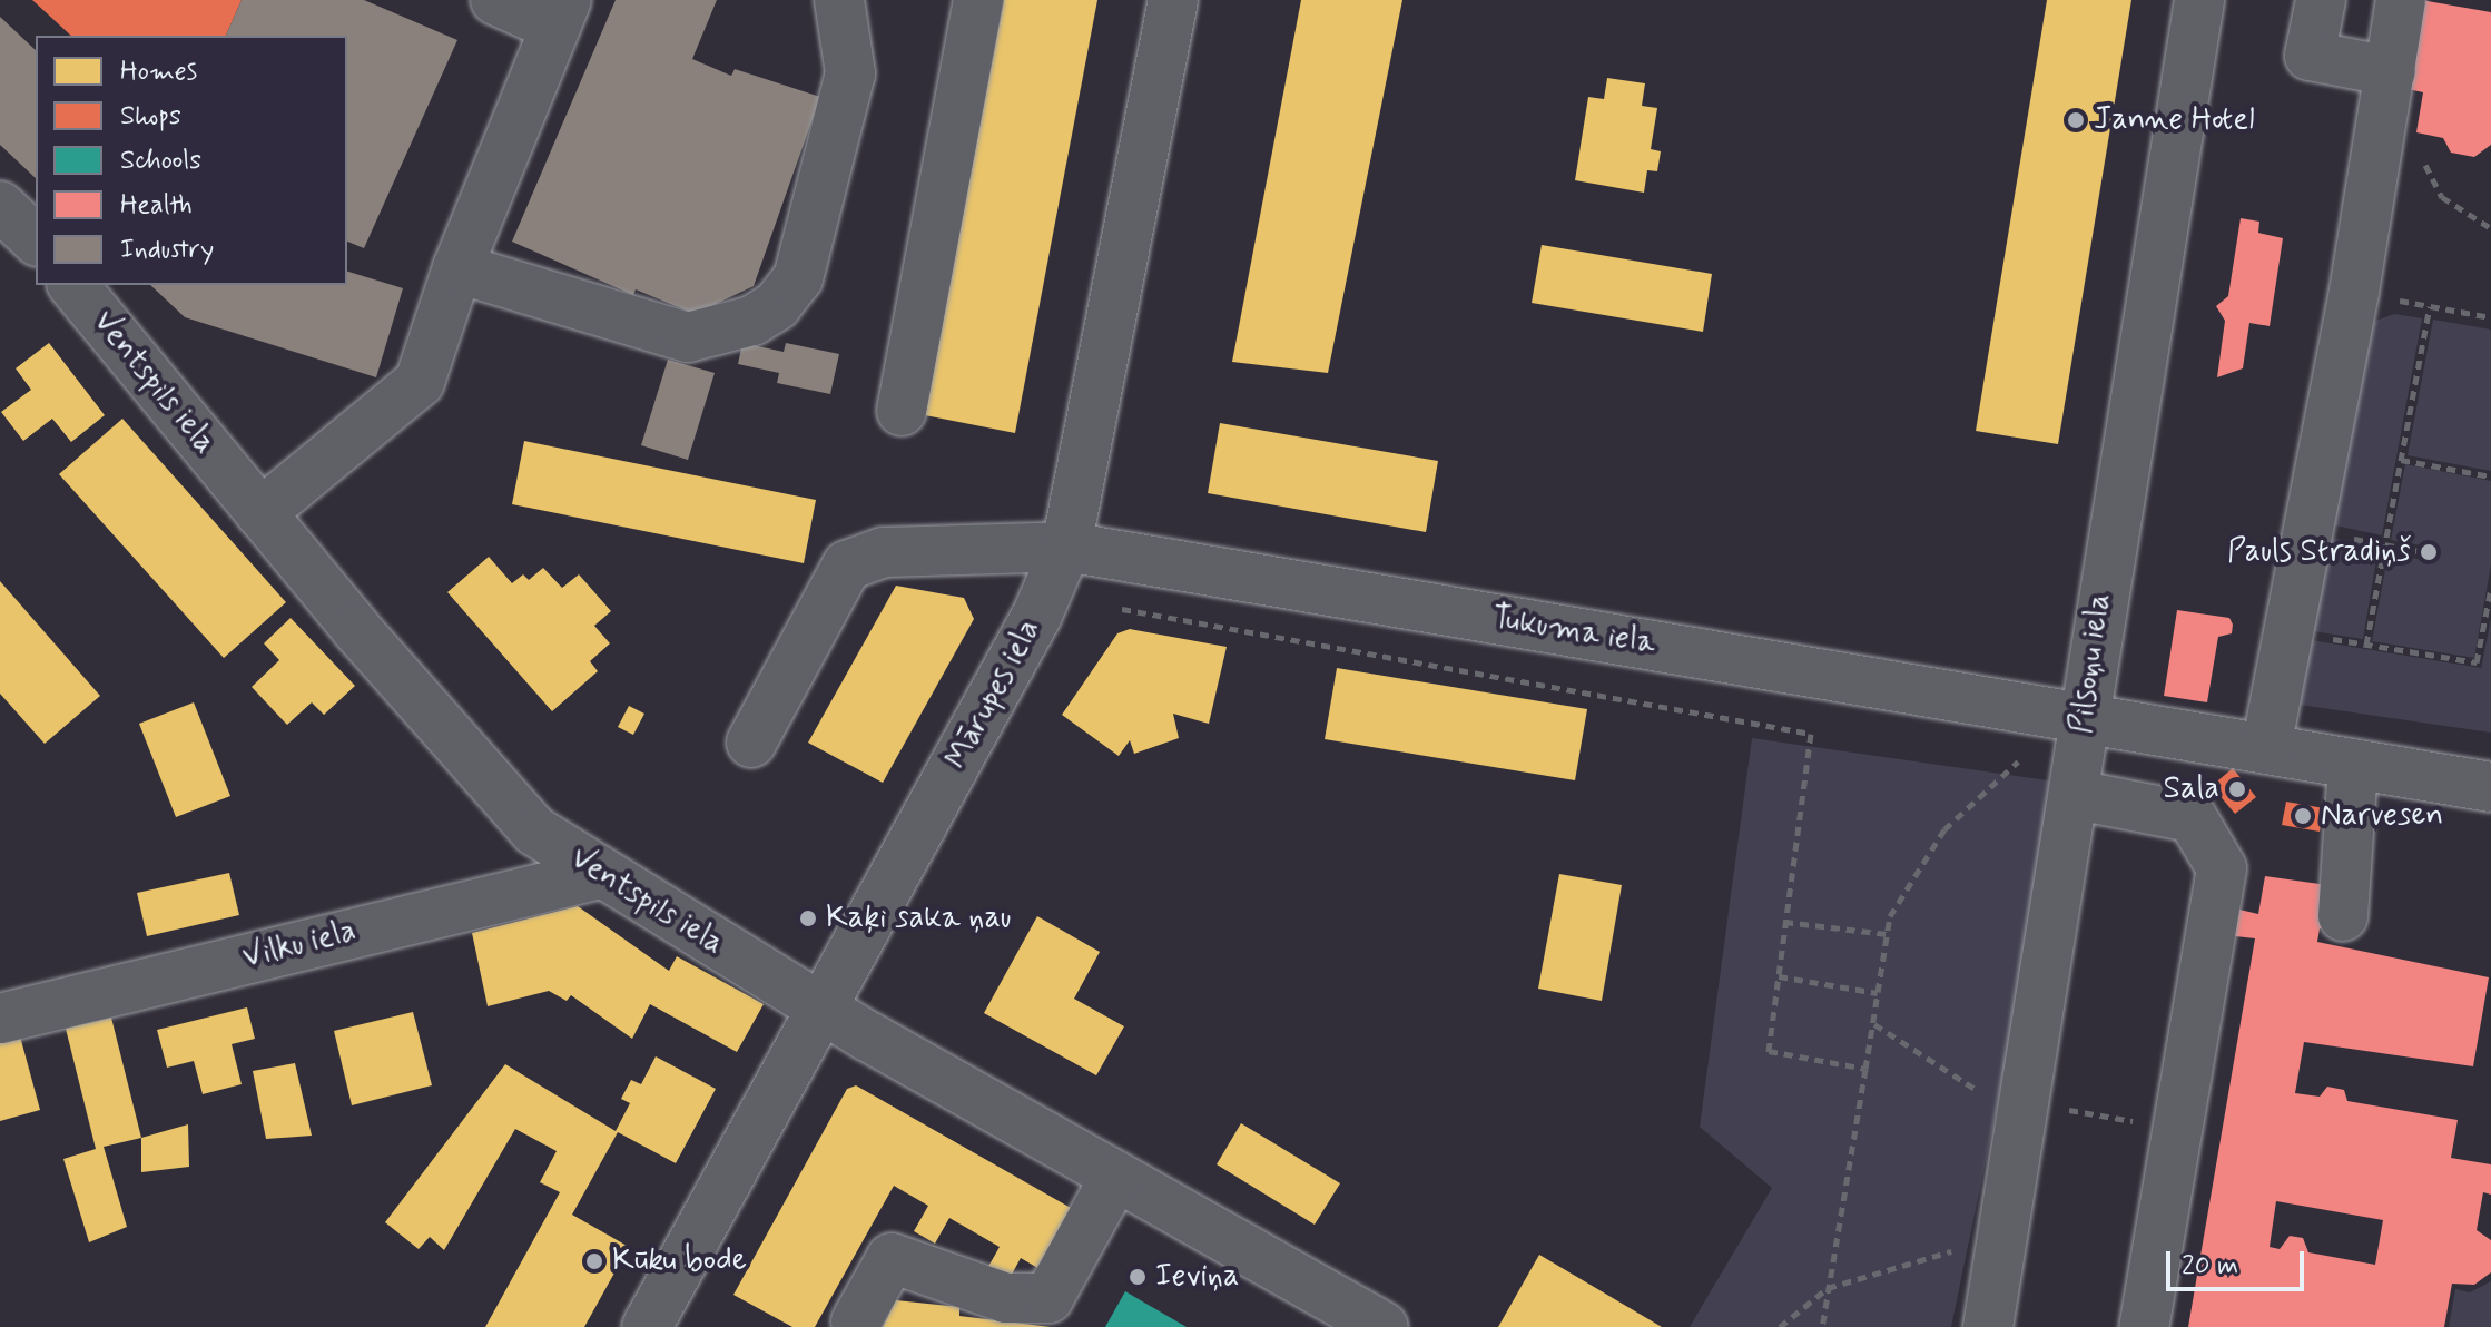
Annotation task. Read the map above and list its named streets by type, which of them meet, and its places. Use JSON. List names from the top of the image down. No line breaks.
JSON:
{"streets":{"street":["Ventspils iela","Tukuma iela","Pilsoņu iela","Mārupes iela","Vilku iela"]},"crossings":[["Ventspils iela","Mārupes iela"],["Ventspils iela","Vilku iela"],["Tukuma iela","Pilsoņu iela"],["Tukuma iela","Mārupes iela"]],"places":["Janne Hotel","Pauls Stradiņš","Sala","Narvesen","Kaķi saka ņau","Kūku bode","Ieviņa"],"legend":["Homes","Shops","Schools","Health","Industry"],"scale_bar":"20 m"}
